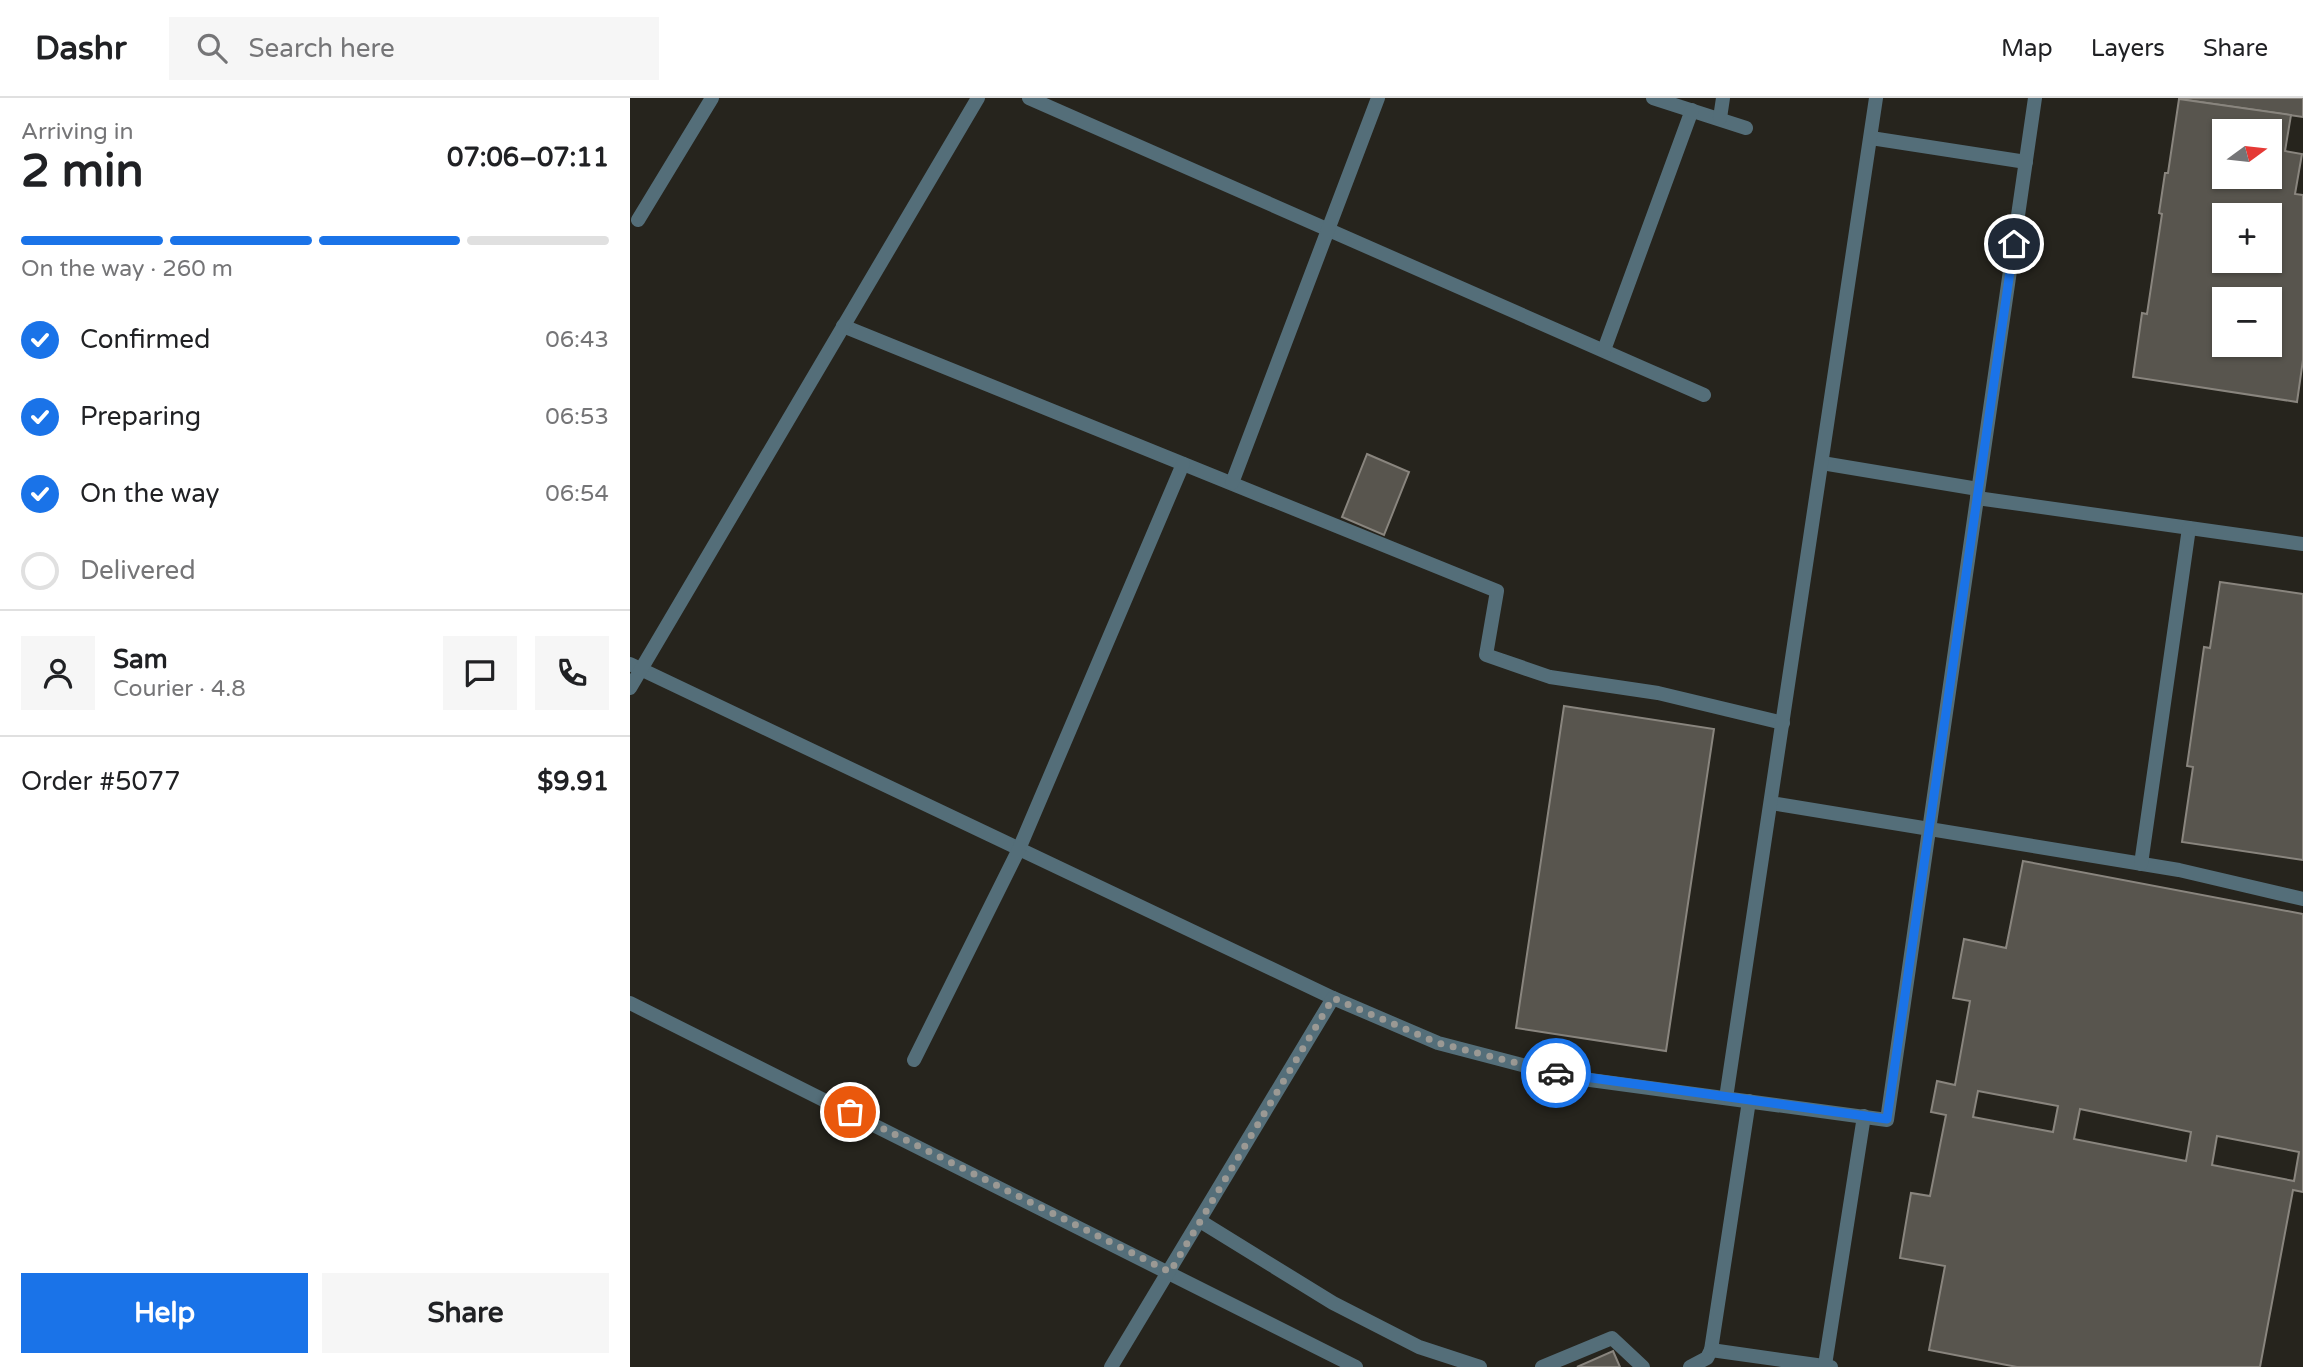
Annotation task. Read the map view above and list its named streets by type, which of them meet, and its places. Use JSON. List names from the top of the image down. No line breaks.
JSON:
{"north":"right","page":{"header":"Dashr","search":"Search here","nav":["Map","Layers","Share"],"heading":["2 min","Arriving in","07:06–07:11"],"panel":["Sam","Courier · 4.8","Order #5077","$9.91"],"map_buttons":["+","−"],"bar":"On the way · 260 m","list":[["Confirmed","06:43"],["Preparing","06:53"],["On the way","06:54"],"Delivered"],"buttons":["Help","Share"]}}
